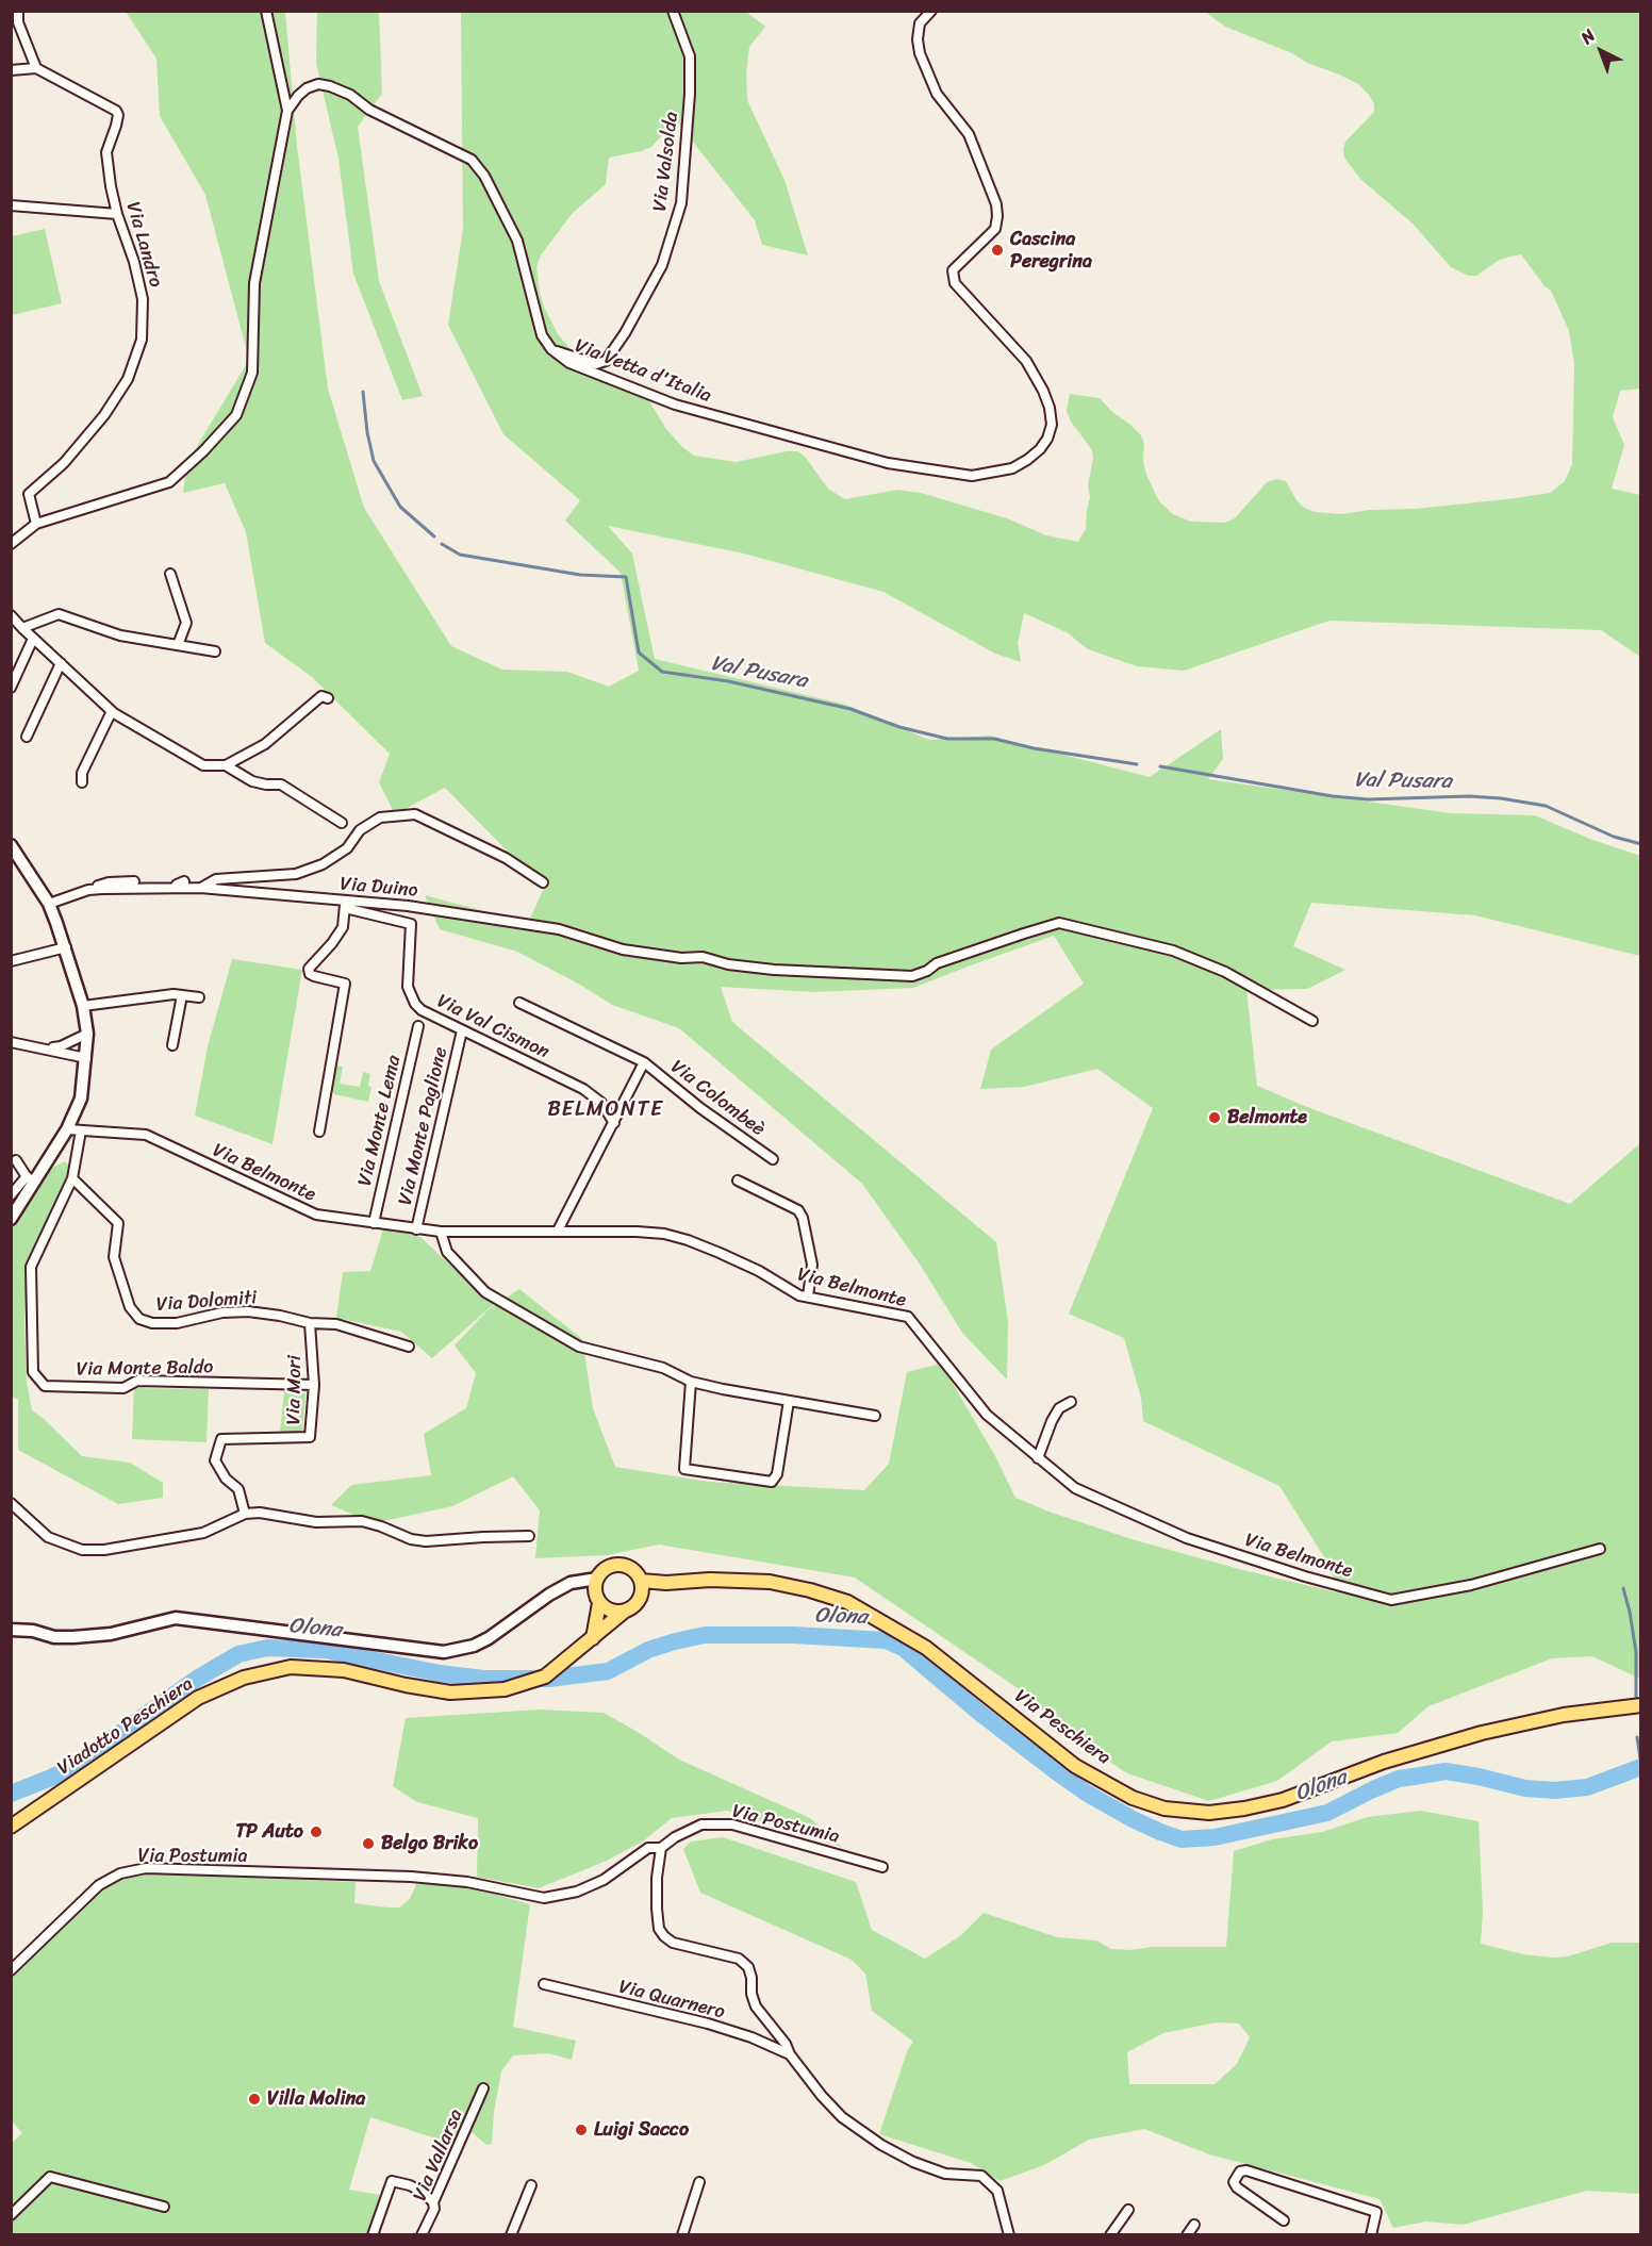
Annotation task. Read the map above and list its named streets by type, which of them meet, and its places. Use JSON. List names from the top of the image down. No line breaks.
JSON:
{"streets":{"main road":["Viadotto Peschiera","Via Peschiera"],"street":["Via Valsolda","Via Landro","Via Vetta d'Italia","Via Duino","Via Val Cismon","Via Colombeè","Via Monte Lema","Via Monte Paglione","Via Belmonte","Via Dolomiti","Via Monte Baldo","Via Mori","Via Postumia","Via Quarnero","Via Vallarsa"]},"crossings":[["Via Valsolda","Via Vetta d'Italia"],["Via Duino","Via Val Cismon"],["Via Val Cismon","Via Colombeè"],["Via Val Cismon","Via Monte Paglione"],["Via Colombeè","Via Belmonte"],["Via Monte Lema","Via Belmonte"],["Via Monte Paglione","Via Belmonte"],["Via Dolomiti","Via Monte Baldo"],["Via Dolomiti","Via Mori"],["Via Monte Baldo","Via Mori"],["Viadotto Peschiera","Via Peschiera"],["Via Postumia","Via Quarnero"]],"districts":["BELMONTE"],"water":["Val Pusara","Olona"],"places":["Cascina Peregrina","Belmonte","TP Auto","Belgo Briko","Villa Molina","Luigi Sacco"],"north":"top left"}
